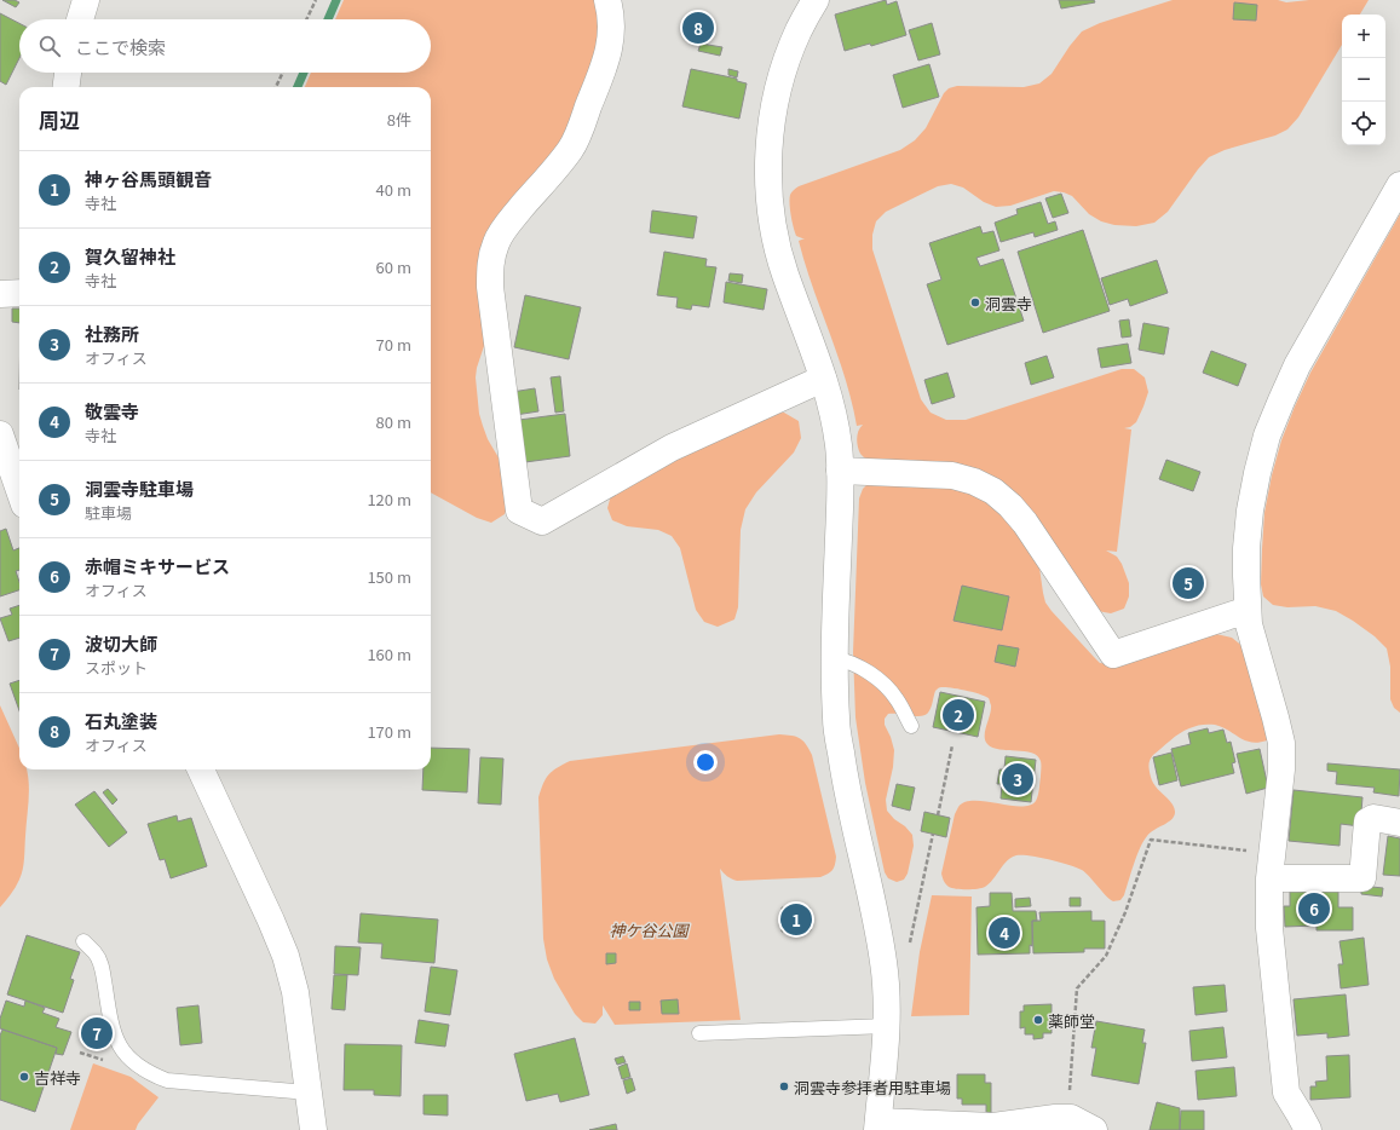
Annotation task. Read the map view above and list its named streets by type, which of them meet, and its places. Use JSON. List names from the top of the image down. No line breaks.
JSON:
{"parks":["神ケ谷公園"],"places":["洞雲寺","薬師堂","吉祥寺","洞雲寺参拝者用駐車場"],"page":{"pins":["8","5","2","3","6","1","4","7"],"map_buttons":["+","−"],"search":"ここで検索","heading":["周辺","8件"],"list":[{"mark":"1","name":"神ヶ谷馬頭観音","note":"寺社","value":"40 m"},{"mark":"2","name":"賀久留神社","note":"寺社","value":"60 m"},{"mark":"3","name":"社務所","note":"オフィス","value":"70 m"},{"mark":"4","name":"敬雲寺","note":"寺社","value":"80 m"},{"mark":"5","name":"洞雲寺駐車場","note":"駐車場","value":"120 m"},{"mark":"6","name":"赤帽ミキサービス","note":"オフィス","value":"150 m"},{"mark":"7","name":"波切大師","note":"スポット","value":"160 m"},{"mark":"8","name":"石丸塗装","note":"オフィス","value":"170 m"}]}}
